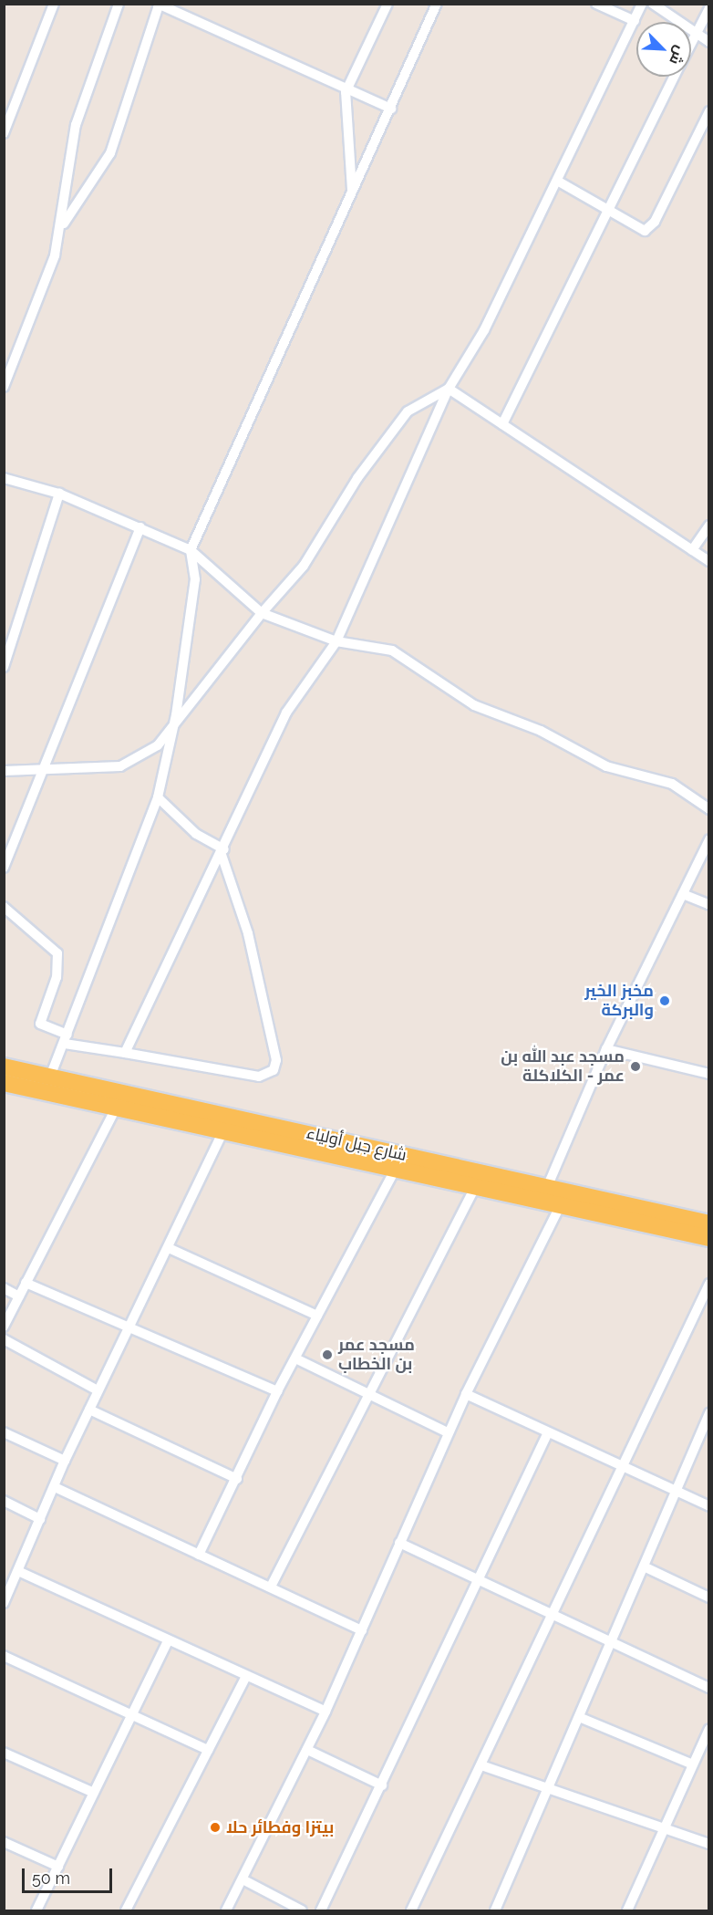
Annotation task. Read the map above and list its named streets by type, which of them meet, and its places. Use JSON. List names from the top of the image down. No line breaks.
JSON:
{"streets":{"main road":["شارع جبل أولياء"]},"places":["مخبز الخير والبركة","مسجد عبد الله بن عمر - الكلاكلة","مسجد عمر بن الخطاب","بيتزا وفطائر حلا"],"scale_bar":"50 m","north":"bottom right"}
